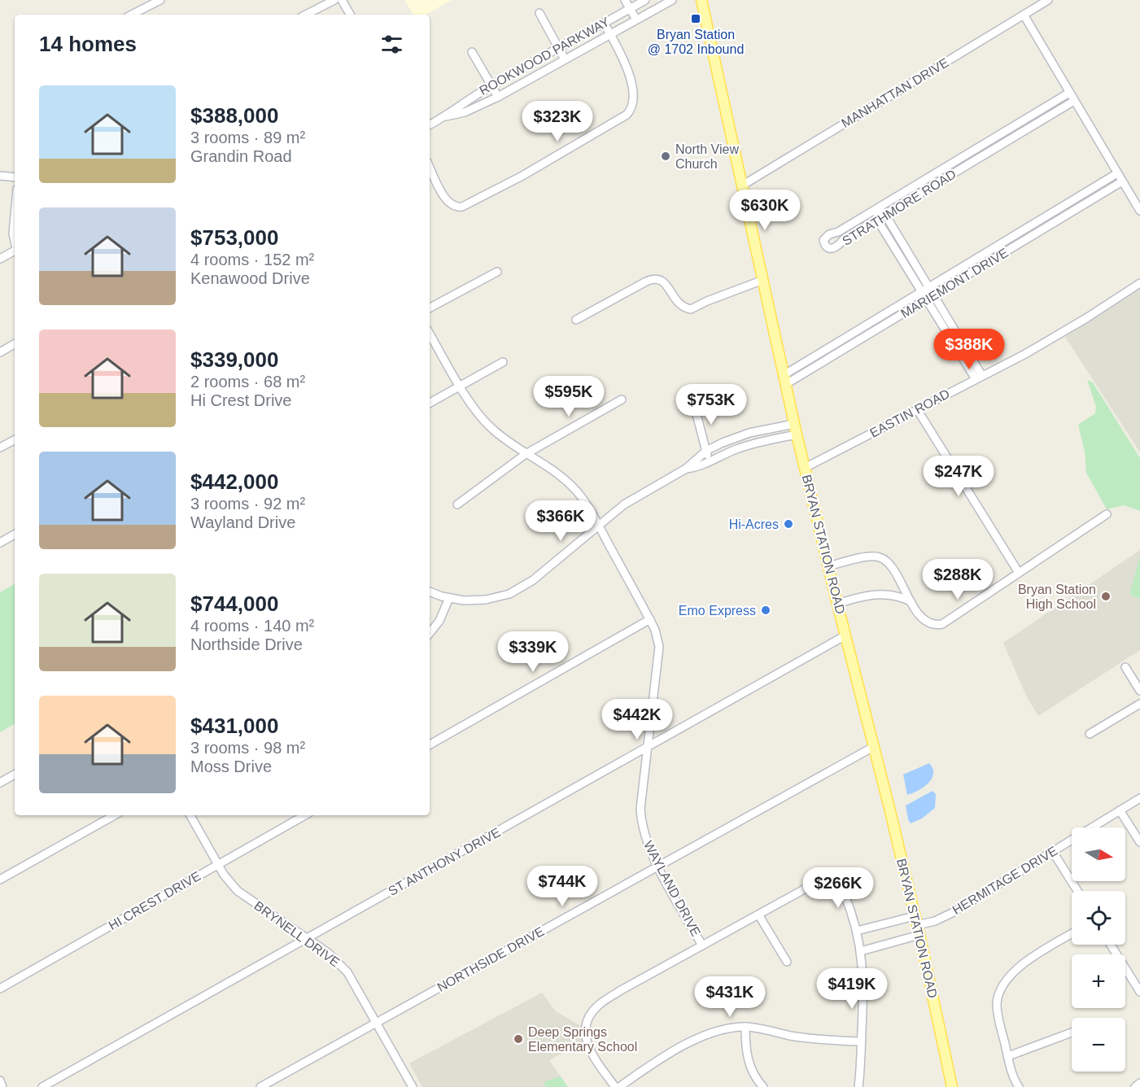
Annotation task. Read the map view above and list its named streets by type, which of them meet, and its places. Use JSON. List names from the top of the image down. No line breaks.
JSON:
{"streets":{"main road":["BRYAN STATION ROAD"],"street":["ROOKWOOD PARKWAY","MANHATTAN DRIVE","STRATHMORE ROAD","MARIEMONT DRIVE","EASTIN ROAD","ST ANTHONY DRIVE","HERMITAGE DRIVE","WAYLAND DRIVE","HI CREST DRIVE","BRYNELL DRIVE","NORTHSIDE DRIVE"]},"crossings":[["MANHATTAN DRIVE","BRYAN STATION ROAD"],["MARIEMONT DRIVE","BRYAN STATION ROAD"],["EASTIN ROAD","BRYAN STATION ROAD"],["BRYAN STATION ROAD","ST ANTHONY DRIVE"],["BRYAN STATION ROAD","HERMITAGE DRIVE"],["BRYAN STATION ROAD","NORTHSIDE DRIVE"],["ST ANTHONY DRIVE","WAYLAND DRIVE"],["ST ANTHONY DRIVE","BRYNELL DRIVE"],["WAYLAND DRIVE","NORTHSIDE DRIVE"],["HI CREST DRIVE","BRYNELL DRIVE"],["BRYNELL DRIVE","NORTHSIDE DRIVE"]],"places":{"transit":["Bryan Station @ 1702 Inbound"],"other":["North View Church","Hi-Acres","Bryan Station High School","Emo Express","Deep Springs Elementary School"]},"north":"right","page":{"heading":"14 homes","list":[{"name":"$388,000","note":"3 rooms · 89 m² · Grandin Road"},{"name":"$753,000","note":"4 rooms · 152 m² · Kenawood Drive"},{"name":"$339,000","note":"2 rooms · 68 m² · Hi Crest Drive"},{"name":"$442,000","note":"3 rooms · 92 m² · Wayland Drive"},{"name":"$744,000","note":"4 rooms · 140 m² · Northside Drive"},{"name":"$431,000","note":"3 rooms · 98 m² · Moss Drive"}],"price":["$323K","$630K","$388K","$595K","$753K","$247K","$366K","$288K","$339K","$442K","$744K","$266K","$419K","$431K"],"map_buttons":["+","−"]}}
